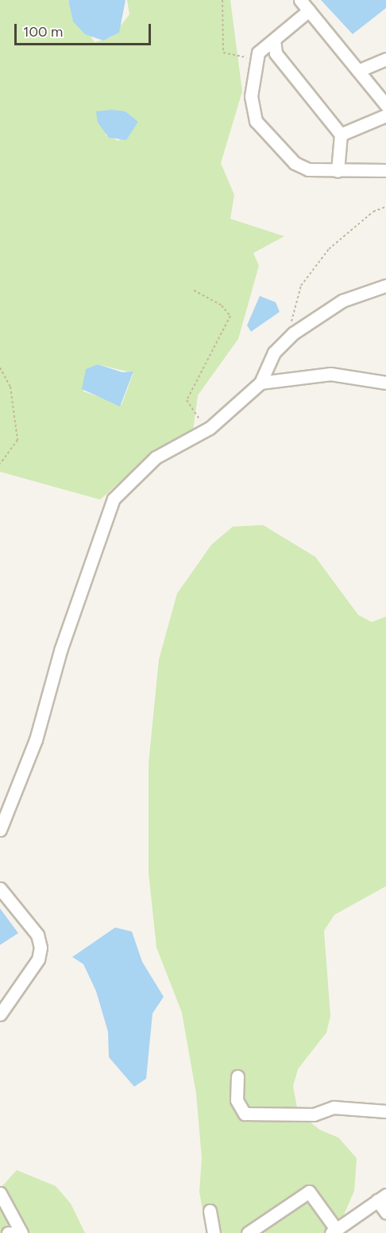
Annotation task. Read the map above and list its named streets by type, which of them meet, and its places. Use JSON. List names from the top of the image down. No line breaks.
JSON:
{"scale_bar":"100 m"}
